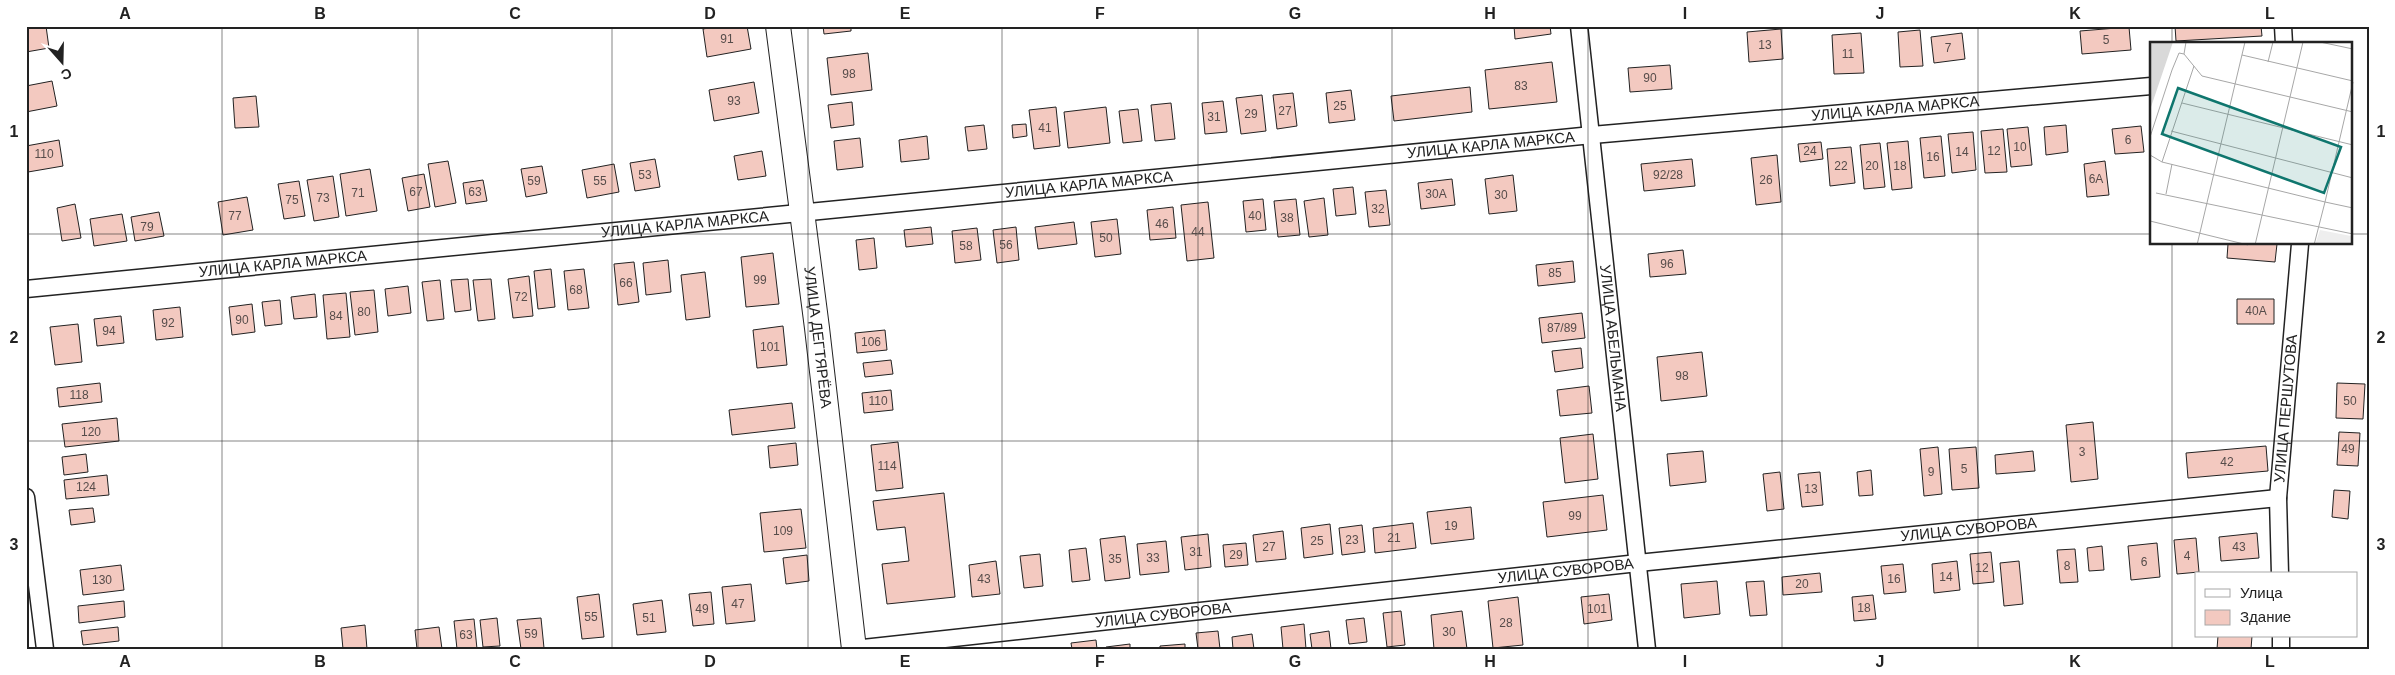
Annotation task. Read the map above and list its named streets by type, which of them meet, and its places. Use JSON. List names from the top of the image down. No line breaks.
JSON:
{"streets":{"main road":["УЛИЦА ДЕГТЯРЁВА"],"street":["УЛИЦА КАРЛА МАРКСА","УЛИЦА АБЕЛЬМАНА","УЛИЦА ПЕРШУТОВА","УЛИЦА СУВОРОВА"]},"crossings":[["УЛИЦА КАРЛА МАРКСА","УЛИЦА ДЕГТЯРЁВА"],["УЛИЦА КАРЛА МАРКСА","УЛИЦА АБЕЛЬМАНА"],["УЛИЦА ДЕГТЯРЁВА","УЛИЦА СУВОРОВА"],["УЛИЦА АБЕЛЬМАНА","УЛИЦА СУВОРОВА"],["УЛИЦА ПЕРШУТОВА","УЛИЦА СУВОРОВА"]],"house_numbers":["91","5","13","7","11","98","90","83","93","25","27","29","31","41","6","10","24","12","14","110","16","22","20","18","53","92/28","6А","26","59","55","67","63","71","30А","30","73","75","32","77","40","38","46","79","44","50","56","58","96","85","99","66","68","72","40А","80","84","90","92","87/89","94","106","101","98","118","110","50","120","49","3","42","114","5","9","124","13","99","19","109","21","23","25","27","43","31","29","4","33","35","6","8","12","14","43","16","130","20","47","18","49","101","55","51","28","30","59","63"],"legend":["Улица","Здание"],"north":"bottom","grid":{"columns":["A","B","C","D","E","F","G","H","I","J","K","L"],"rows":["1","2","3"]}}
